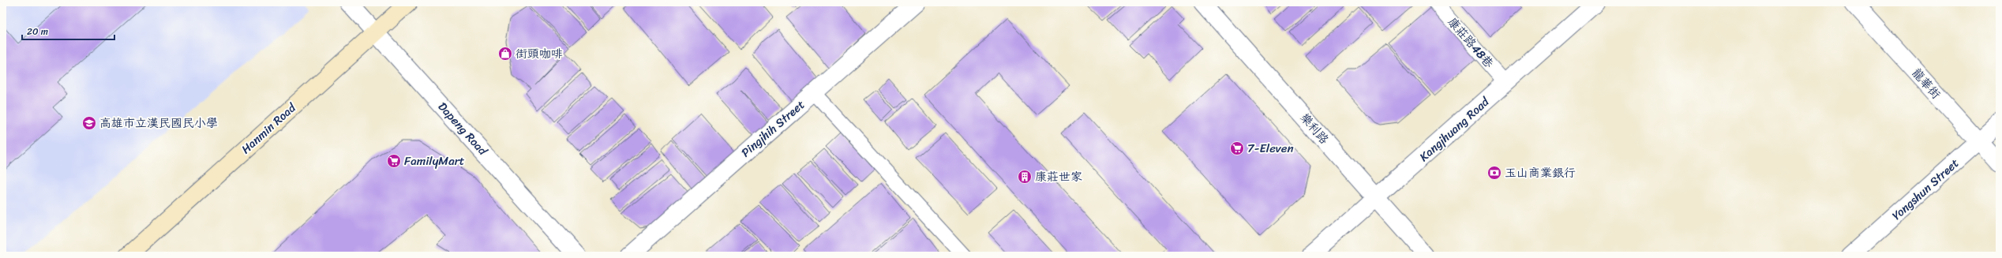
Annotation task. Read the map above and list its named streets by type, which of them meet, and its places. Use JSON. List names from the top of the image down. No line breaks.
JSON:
{"streets":{"street":["龍華街","Hanmin Road","Dapeng Road","Pingjhih Street","樂利路","Kangjhuang Road","Yongshun Street"],"lane":["康莊路48巷"]},"crossings":[["康莊路48巷","Kangjhuang Road"],["龍華街","Yongshun Street"],["Hanmin Road","Dapeng Road"],["樂利路","Kangjhuang Road"]],"places":{"shop":["街頭咖啡"],"school or university":["高雄市立漢民國民小學"],"supermarket":["7-Eleven","FamilyMart"],"bank":["玉山商業銀行"],"building":["康莊世家"]},"scale_bar":"20 m"}
